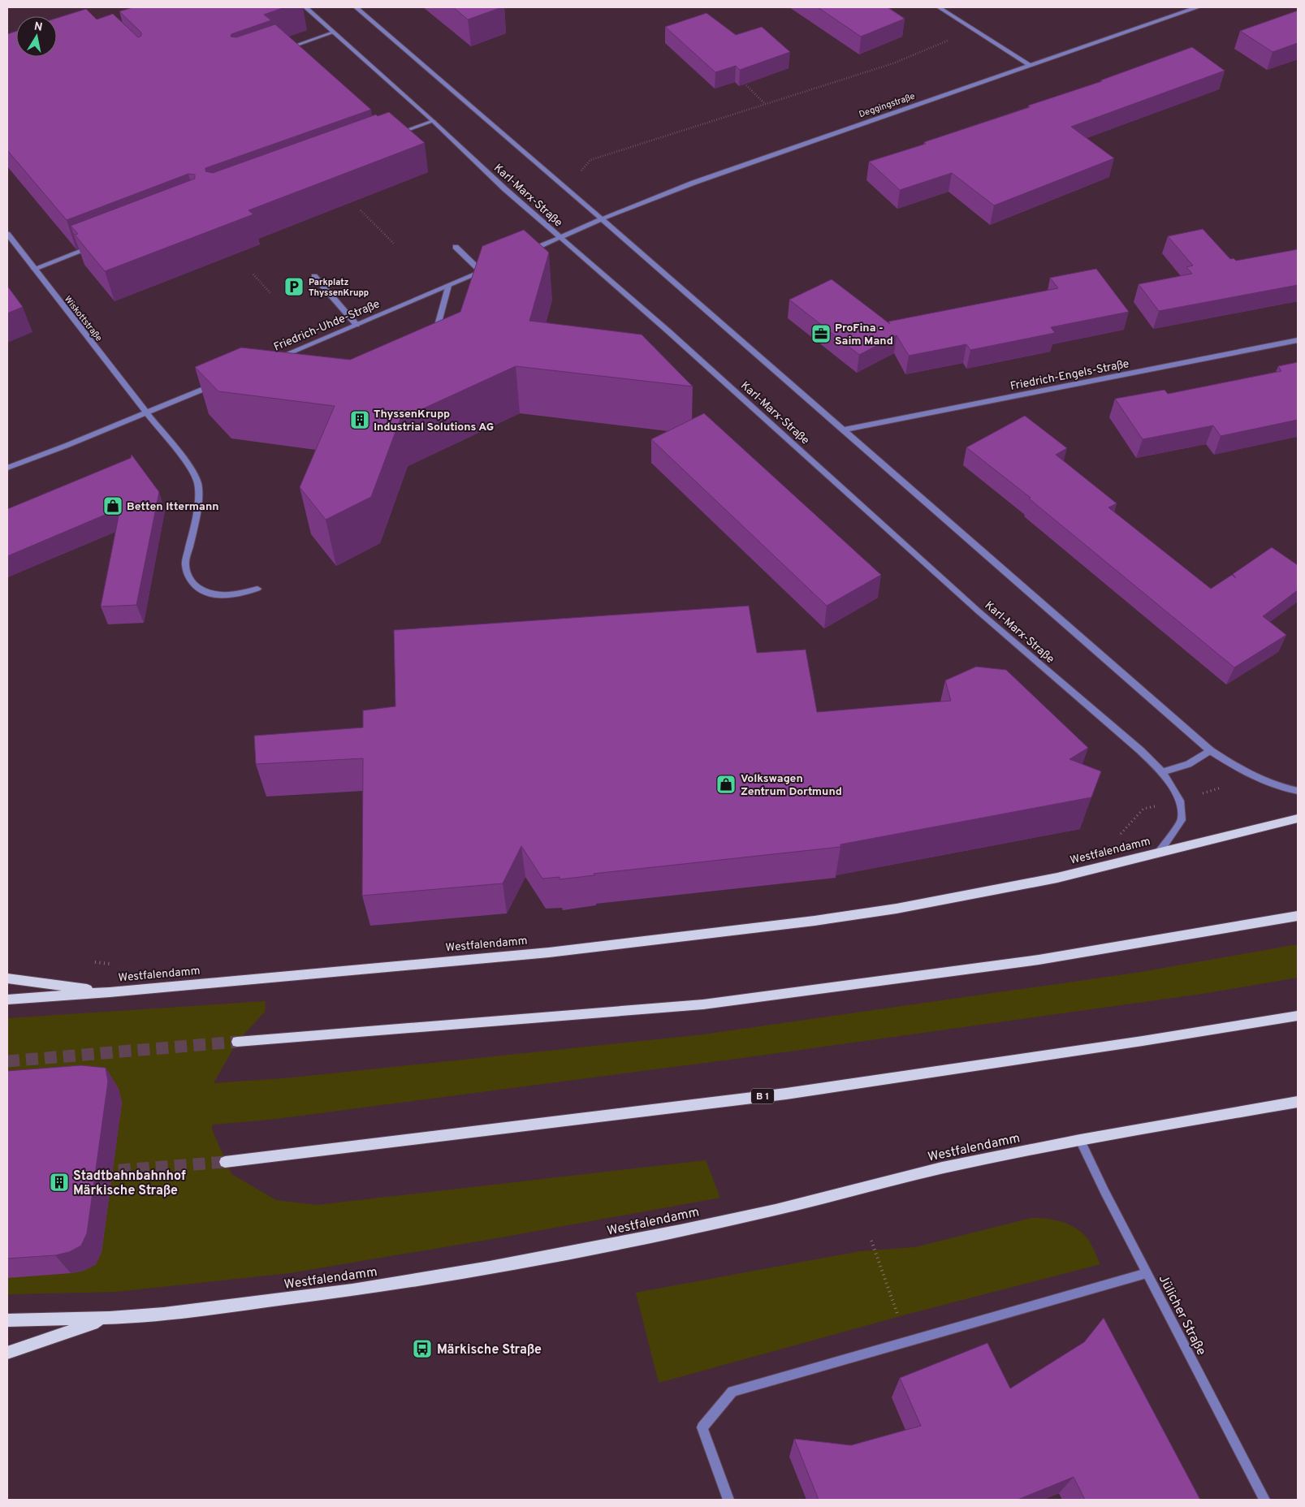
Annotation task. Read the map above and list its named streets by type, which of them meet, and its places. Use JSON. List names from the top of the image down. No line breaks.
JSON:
{"streets":{"main road":["Westfalendamm","B 1"],"street":["Deggingstraße","Karl-Marx-Straße","Wiskottstraße","Friedrich-Uhde-Straße","Friedrich-Engels-Straße","Jülicher Straße"]},"crossings":[["Deggingstraße","Karl-Marx-Straße"],["Westfalendamm","Jülicher Straße"]],"places":{"parking":["Parkplatz ThyssenKrupp"],"office":["ProFina - Saim Mand"],"building":["ThyssenKrupp Industrial Solutions AG","Stadtbahnbahnhof Märkische Straße"],"shop":["Betten Ittermann","Volkswagen Zentrum Dortmund"],"bus stop":["Märkische Straße"]},"north":"top"}
